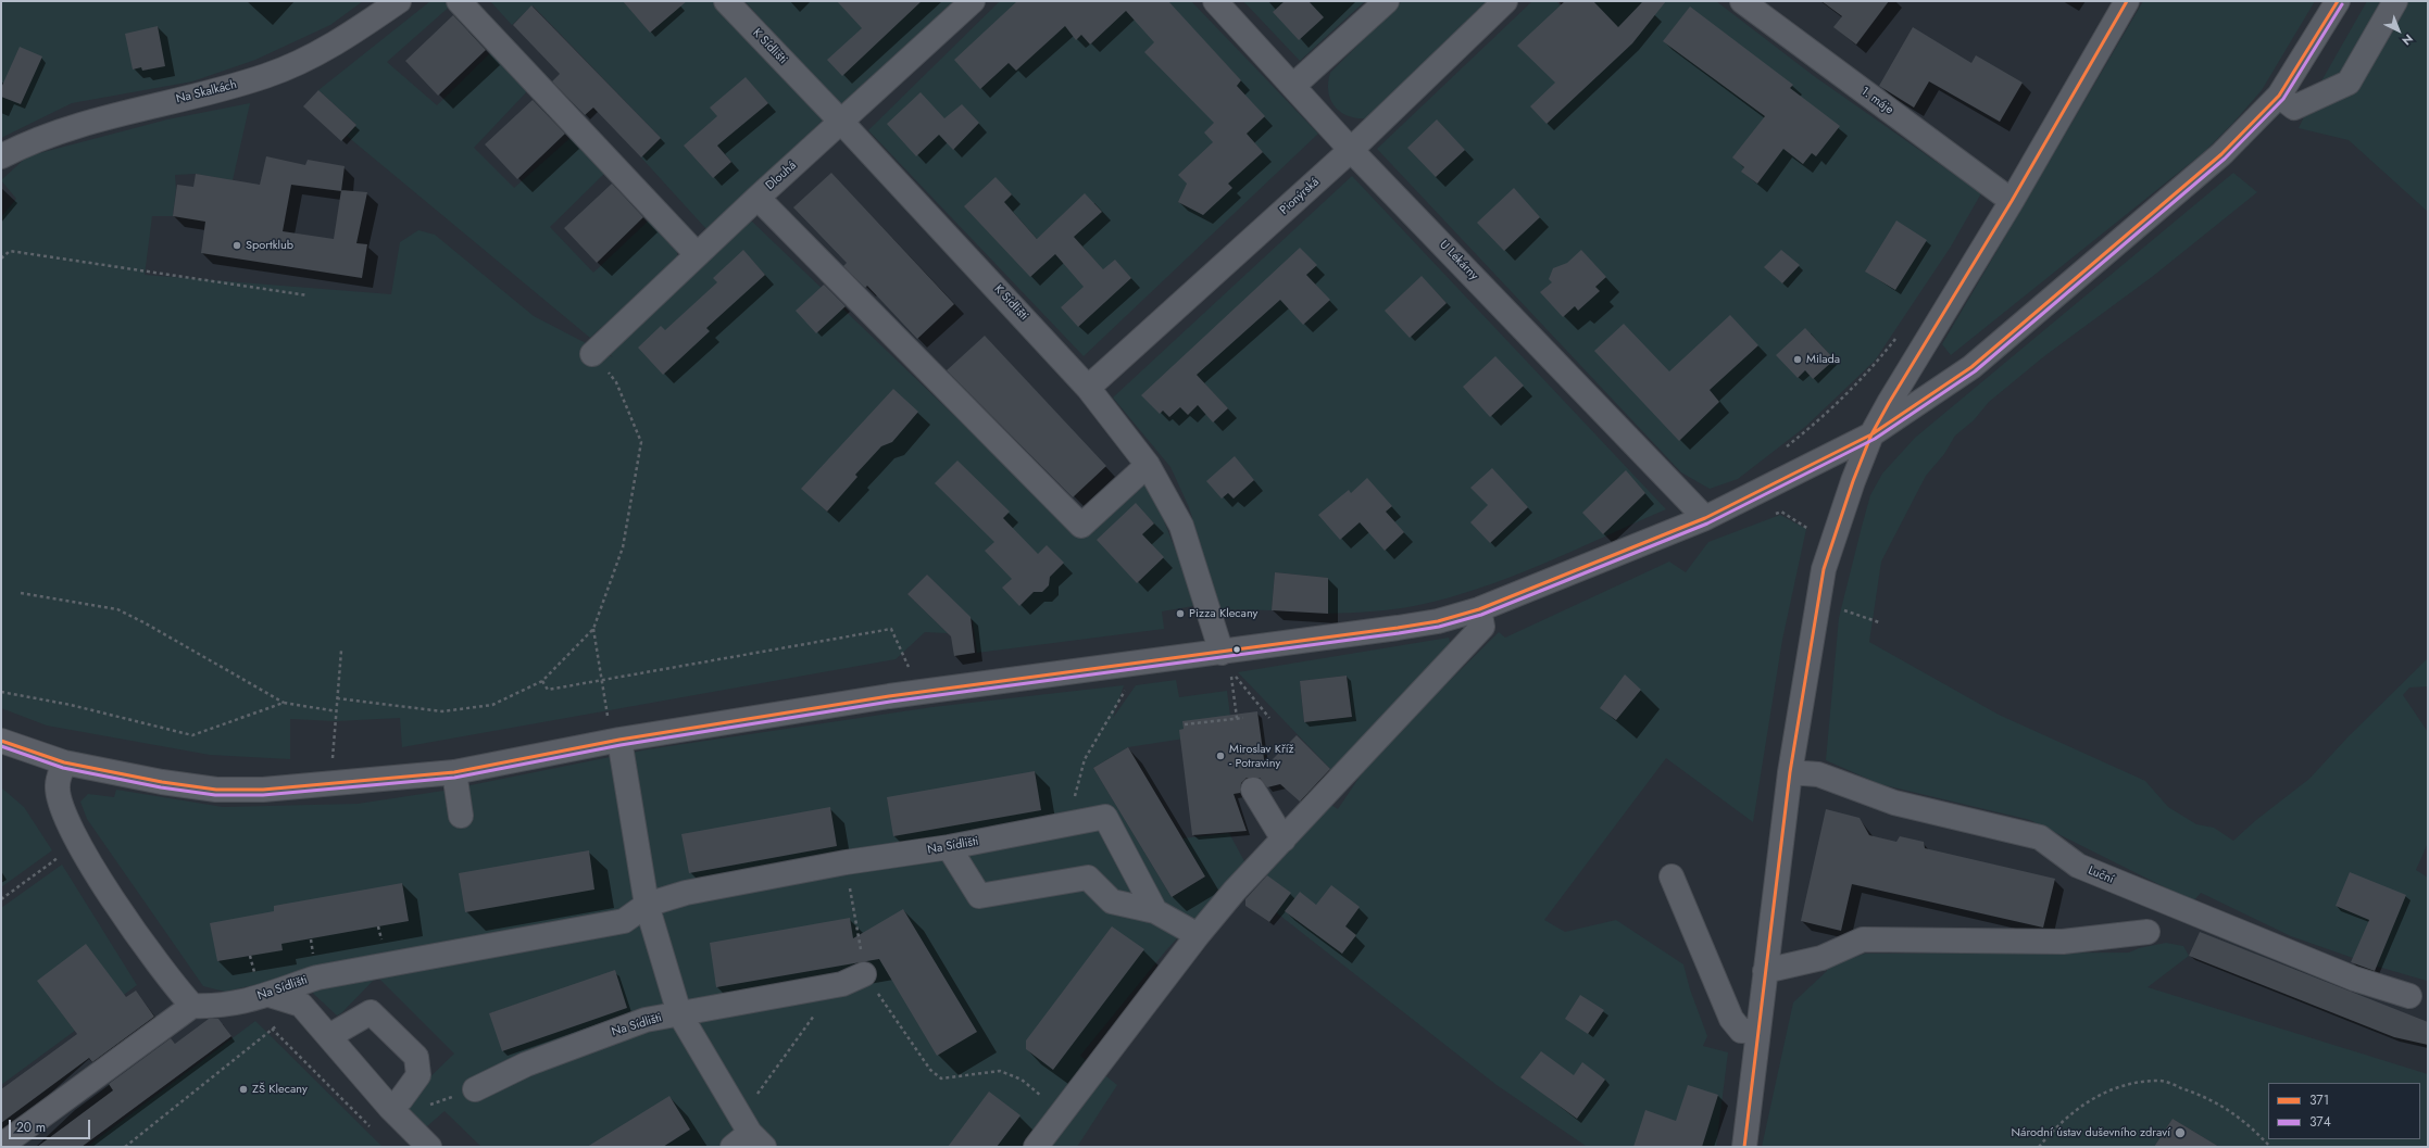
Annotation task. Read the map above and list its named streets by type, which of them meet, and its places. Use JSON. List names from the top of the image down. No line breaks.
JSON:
{"streets":{"street":["K Sídlišti","Na Skalkách","1. máje","Dlouhá","Pionýrská","U Lékárny","Na Sídlišti","Luční"]},"crossings":[["K Sídlišti","Dlouhá"],["K Sídlišti","Pionýrská"],["Pionýrská","U Lékárny"]],"places":["Sportklub","Milada","Pizza Klecany","Miroslav Kříž - Potraviny","ZŠ Klecany","Národní ústav duševního zdraví"],"lines":["transit line 371","transit line 374"],"legend":["371","374"],"scale_bar":"20 m","north":"bottom right"}
